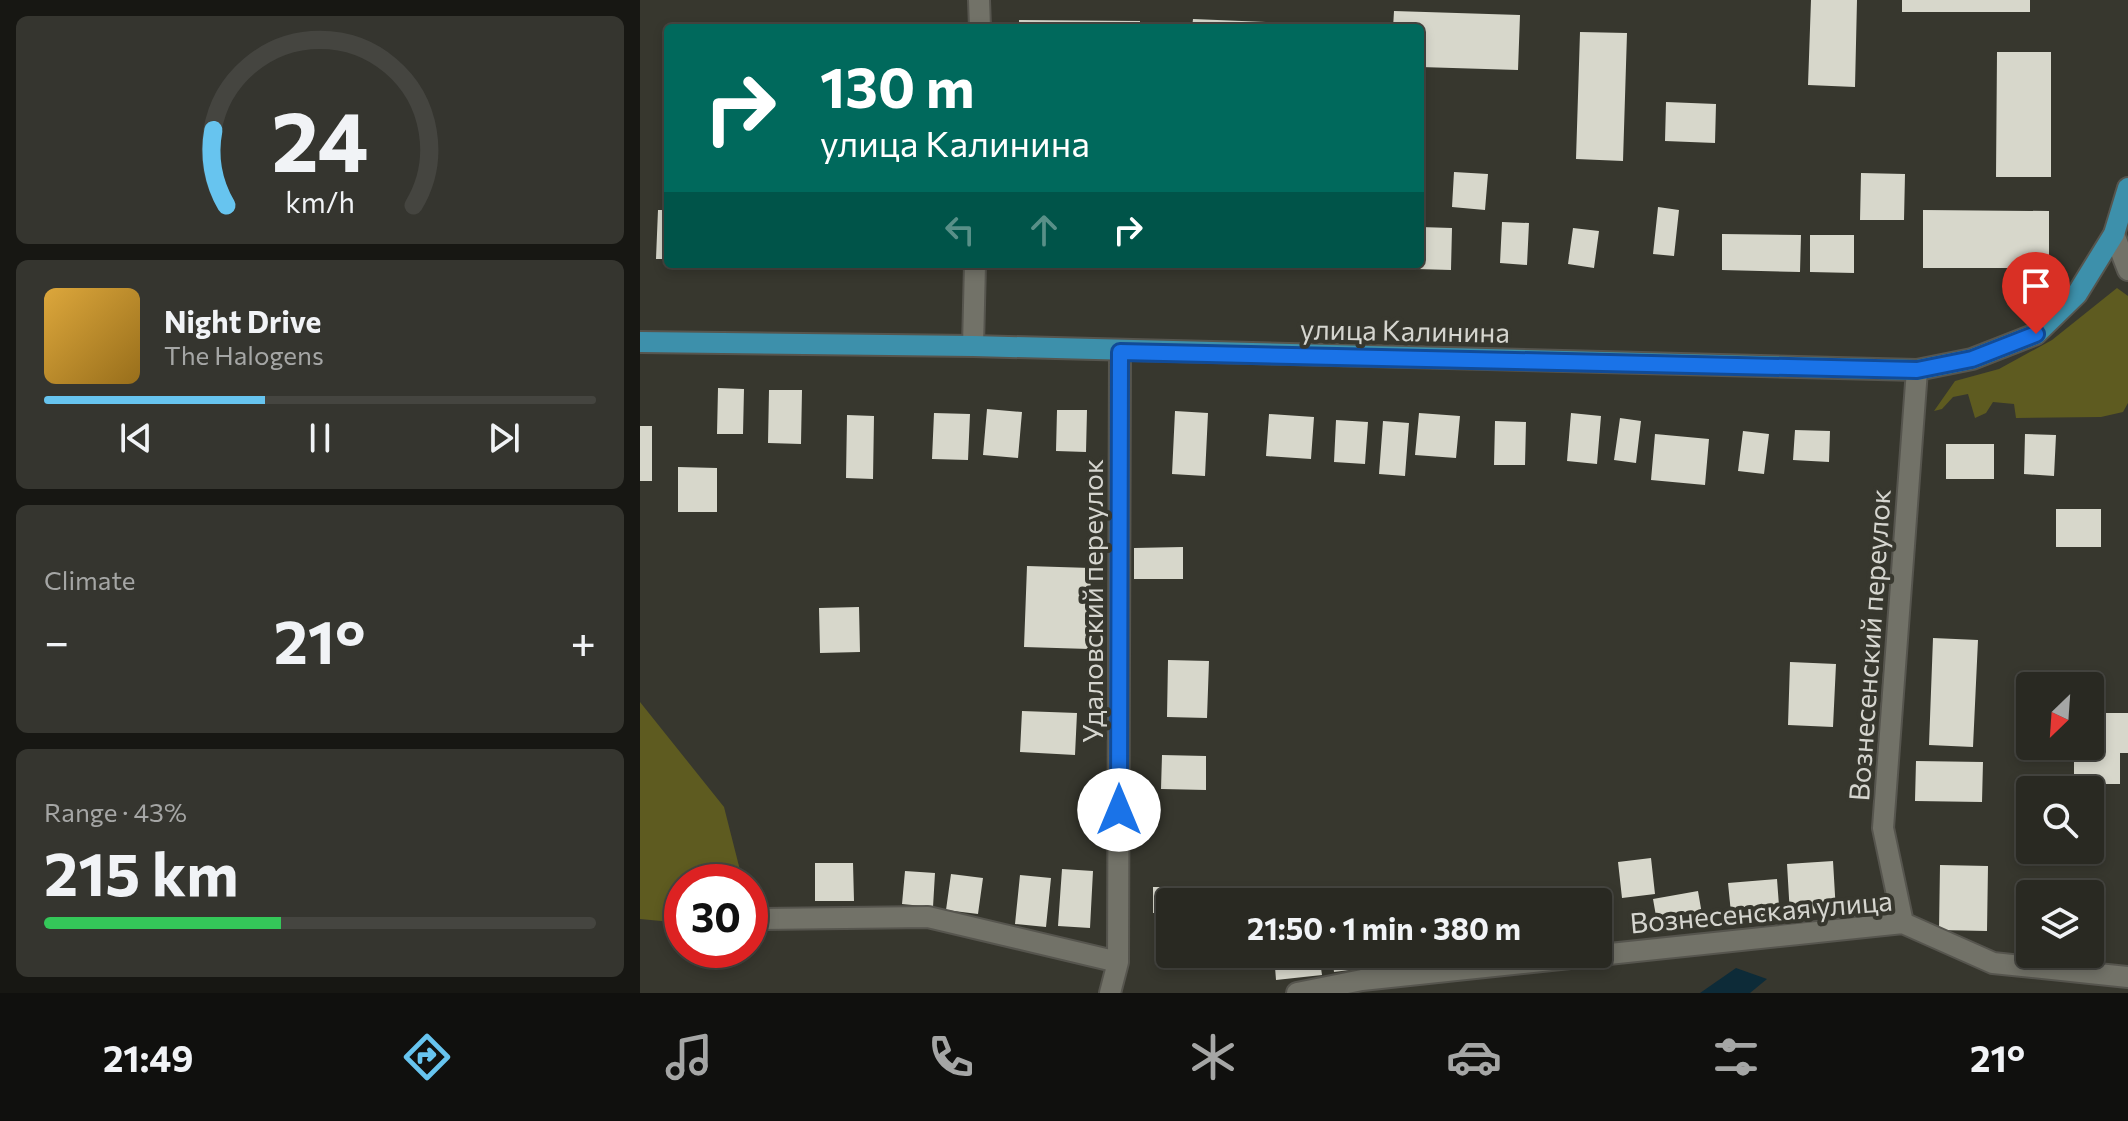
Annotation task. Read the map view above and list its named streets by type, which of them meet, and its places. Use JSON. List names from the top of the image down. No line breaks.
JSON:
{"streets":{"main road":["улица Калинина"],"street":["Удаловский переулок","Вознесенский переулок","Вознесенская улица"]},"crossings":[["улица Калинина","Удаловский переулок"],["улица Калинина","Вознесенский переулок"],["Вознесенский переулок","Вознесенская улица"]],"north":"bottom left","page":{"turn":["130 m","улица Калинина"],"song":["Night Drive","The Halogens"],"tile":["Climate",["Range · 43%","215 km"]],"heat":["−","21°","+"],"limit":"30","trip":"21:50 · 1 min · 380 m","tabs":["21:49","21°"],"gauge":["24","km/h"]}}
